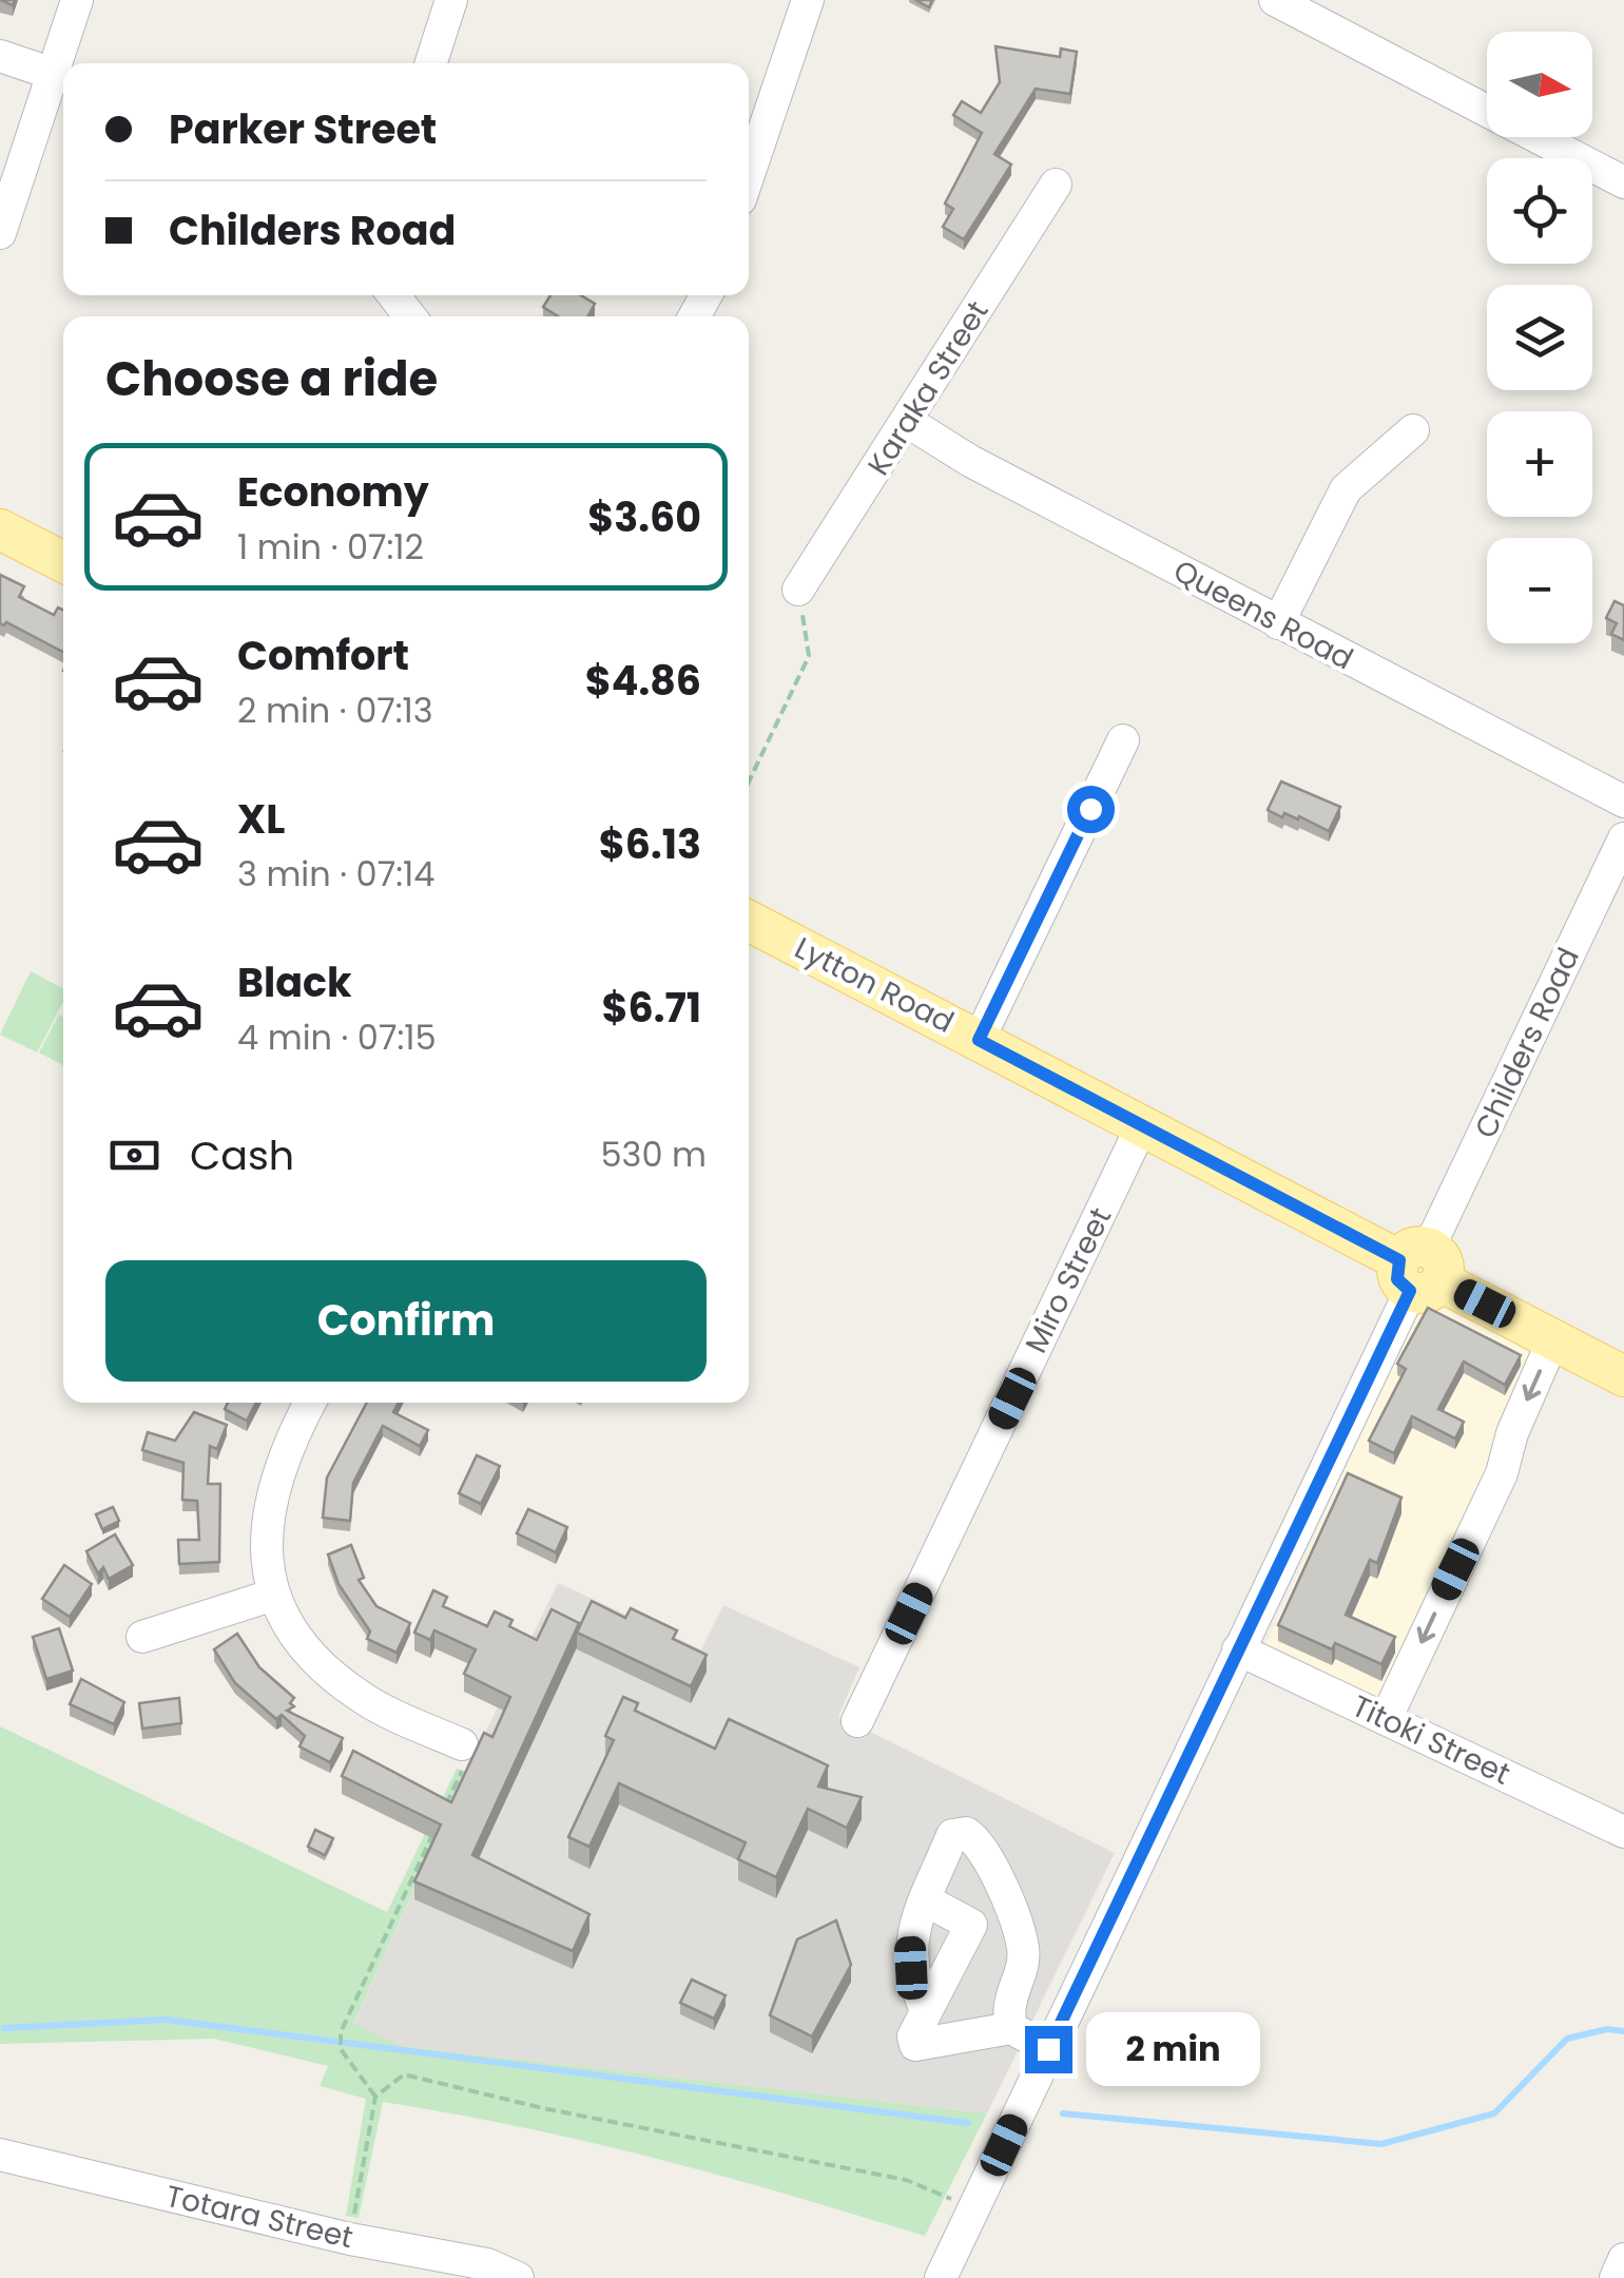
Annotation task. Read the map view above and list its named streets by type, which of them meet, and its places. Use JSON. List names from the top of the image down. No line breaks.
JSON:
{"streets":{"main road":["Lytton Road"],"street":["Karaka Street","Queens Road","Childers Road","Miro Street","Titoki Street","Totara Street"]},"crossings":[["Karaka Street","Queens Road"],["Lytton Road","Childers Road"],["Lytton Road","Miro Street"],["Childers Road","Titoki Street"]],"north":"right","page":{"map_buttons":["+","−"],"banner":["Parker Street","Childers Road"],"heading":"Choose a ride","list":[{"name":"Economy","note":"1 min · 07:12","value":"$3.60"},{"name":"Comfort","note":"2 min · 07:13","value":"$4.86"},{"name":"XL","note":"3 min · 07:14","value":"$6.13"},{"name":"Black","note":"4 min · 07:15","value":"$6.71"}],"pay":["Cash","530 m"],"buttons":"Confirm","bubble":"2 min"}}
